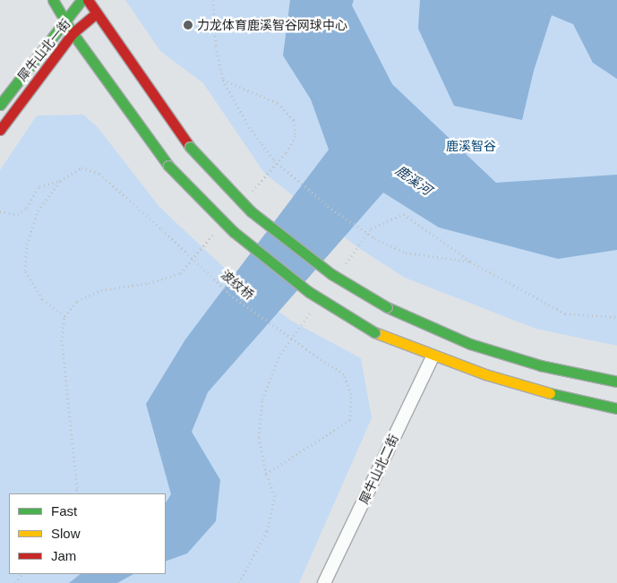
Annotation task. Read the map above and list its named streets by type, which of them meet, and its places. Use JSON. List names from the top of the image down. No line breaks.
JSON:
{"streets":{"main road":["犀牛山北一街"],"street":["犀牛山北二街"],"path":["波纹桥"]},"water":["鹿溪河"],"parks":["鹿溪智谷"],"places":["力龙体育鹿溪智谷网球中心"],"legend":["Fast","Slow","Jam"]}
